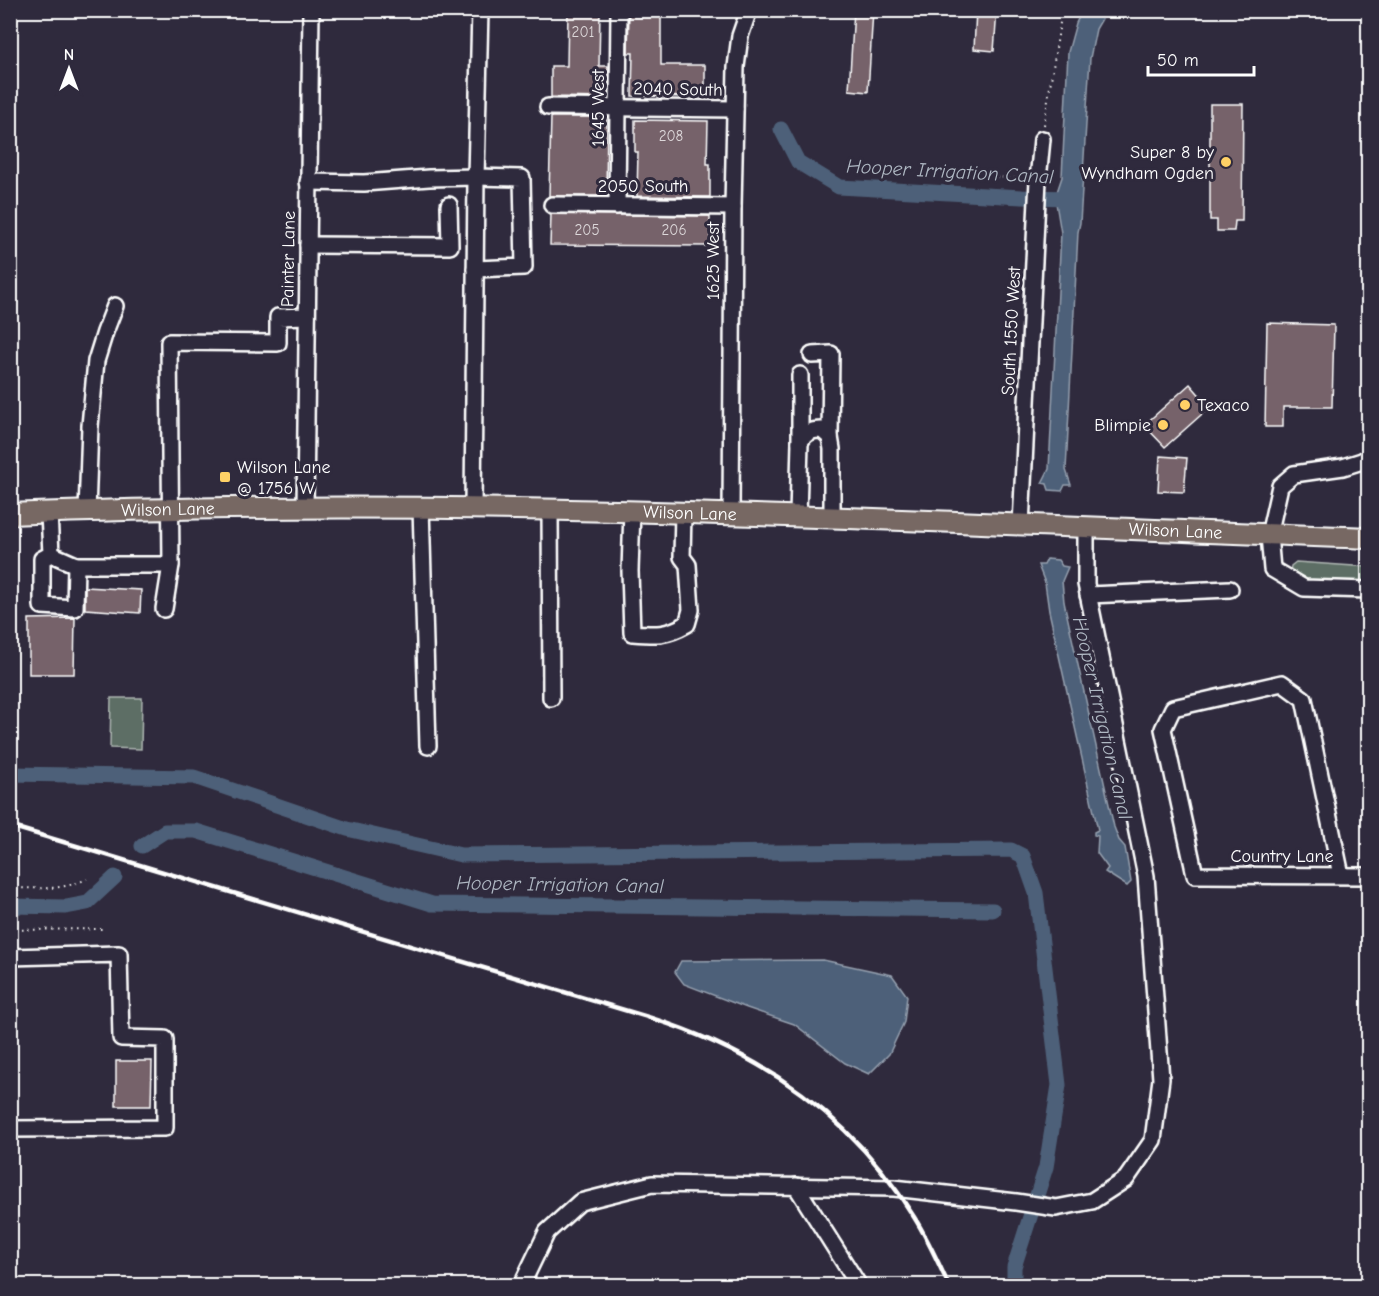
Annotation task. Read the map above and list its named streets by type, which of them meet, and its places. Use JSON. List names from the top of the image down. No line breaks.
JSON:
{"streets":{"main road":["Wilson Lane"],"street":["2040 South","1645 West","2050 South","Painter Lane","1625 West","South 1550 West","Country Lane"]},"crossings":[["2040 South","1645 West"],["2040 South","1625 West"],["1645 West","2050 South"],["2050 South","1625 West"],["Painter Lane","Wilson Lane"],["1625 West","Wilson Lane"],["South 1550 West","Wilson Lane"]],"water":["Hooper Irrigation Canal"],"places":{"other":["Super 8 by Wyndham Ogden","Texaco","Blimpie"],"transit":["Wilson Lane @ 1756 W"]},"house_numbers":["201","208","205","206"],"scale_bar":"50 m","north":"top"}
